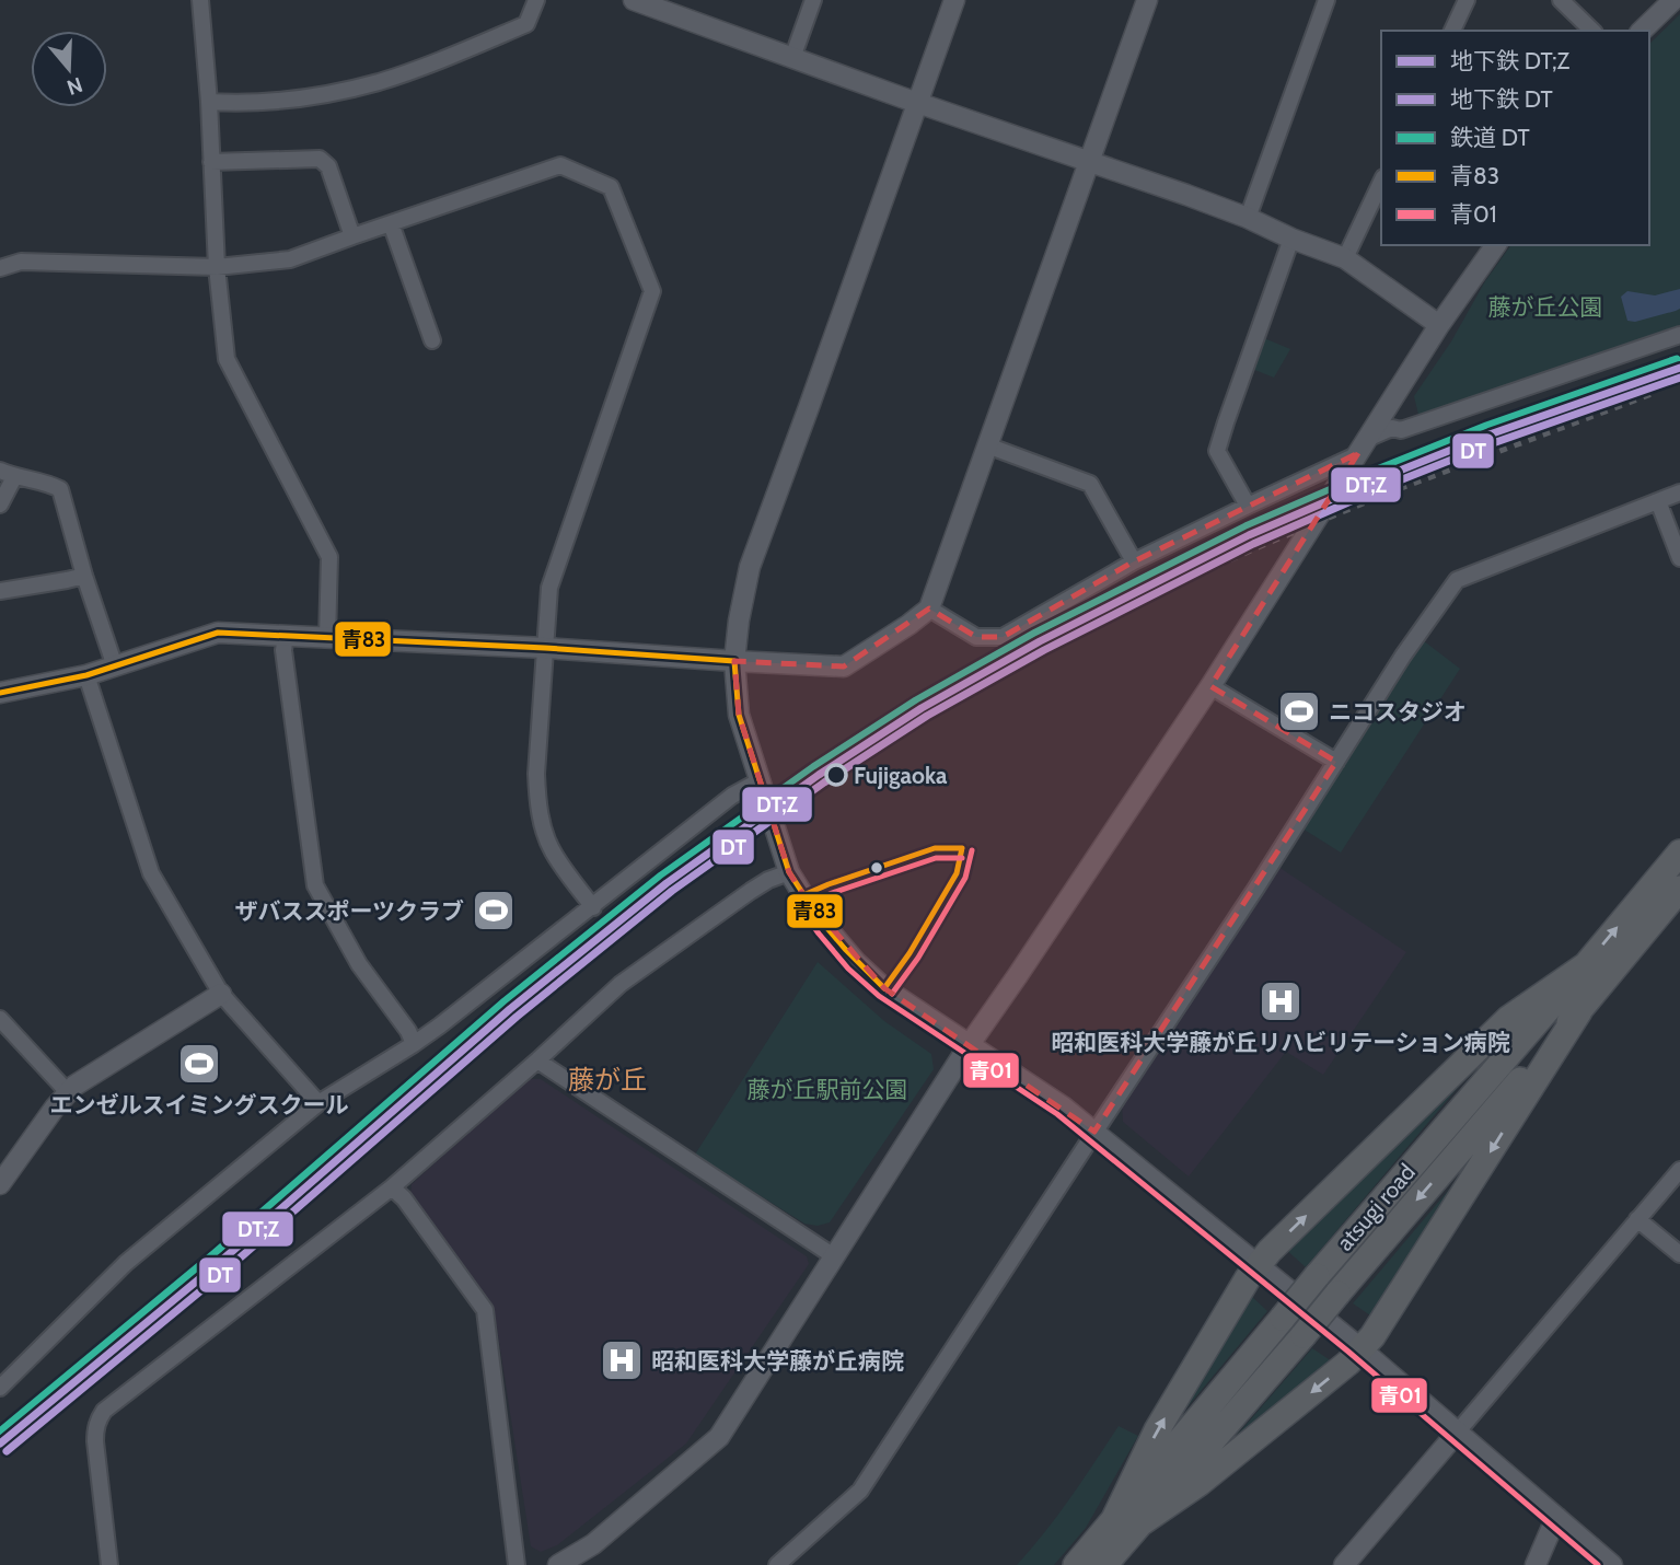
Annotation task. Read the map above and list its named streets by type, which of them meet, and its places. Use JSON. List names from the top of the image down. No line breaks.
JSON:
{"streets":{"highway":["atsugi road"]},"districts":["藤が丘"],"parks":["藤が丘公園","藤が丘駅前公園"],"places":{"sports":["ニコスタジオ","ザバススポーツクラブ","エンゼルスイミングスクール"],"other":["Fujigaoka"],"hospital":["昭和医科大学藤が丘リハビリテーション病院","昭和医科大学藤が丘病院"]},"lines":["rail line DT","metro line DT;Z","metro line DT","transit line 青83","transit line 青01"],"legend":["地下鉄 DT;Z","地下鉄 DT","鉄道 DT","青83","青01"],"north":"bottom"}
